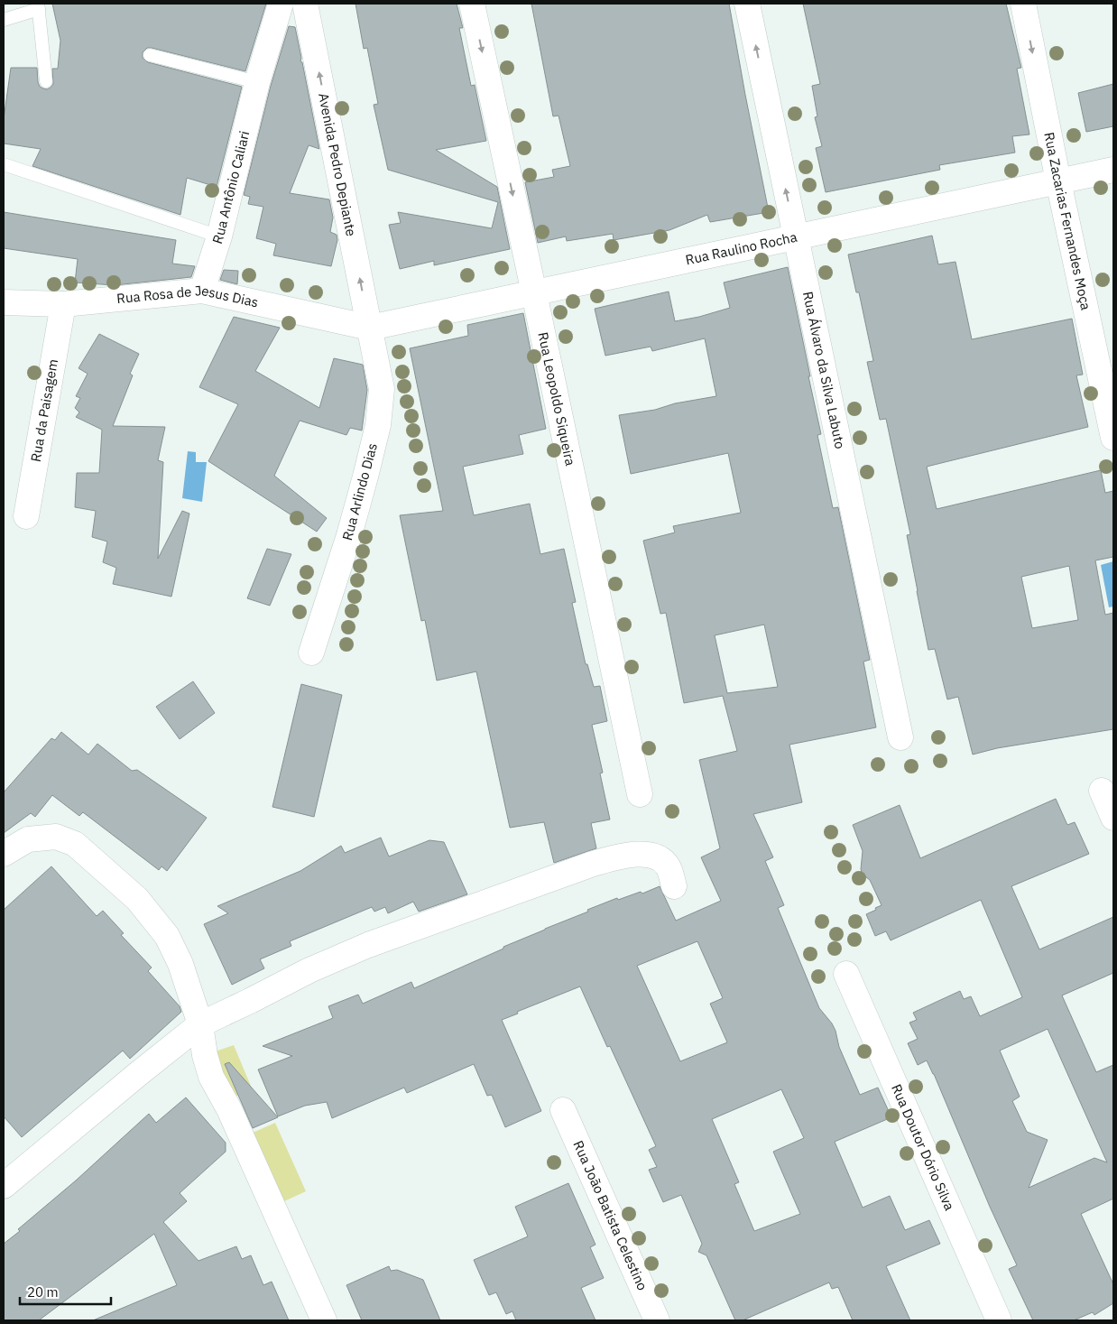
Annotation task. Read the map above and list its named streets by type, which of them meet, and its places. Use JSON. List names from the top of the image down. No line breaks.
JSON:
{"streets":{"street":["Avenida Pedro Depiante","Rua Antônio Caliari","Rua Zacarias Fernandes Moça","Rua Raulino Rocha","Rua Rosa de Jesus Dias","Rua Álvaro da Silva Labuto","Rua Leopoldo Siqueira","Rua da Paisagem","Rua Arlindo Dias","Rua Doutor Dório Silva","Rua João Batista Celestino"]},"crossings":[["Avenida Pedro Depiante","Rua Raulino Rocha"],["Avenida Pedro Depiante","Rua Rosa de Jesus Dias"],["Avenida Pedro Depiante","Rua Arlindo Dias"],["Rua Antônio Caliari","Rua Rosa de Jesus Dias"],["Rua Zacarias Fernandes Moça","Rua Raulino Rocha"],["Rua Raulino Rocha","Rua Rosa de Jesus Dias"],["Rua Raulino Rocha","Rua Álvaro da Silva Labuto"],["Rua Raulino Rocha","Rua Leopoldo Siqueira"],["Rua Raulino Rocha","Rua Arlindo Dias"],["Rua Rosa de Jesus Dias","Rua da Paisagem"],["Rua Rosa de Jesus Dias","Rua Arlindo Dias"]],"one_way":["Avenida Pedro Depiante","Rua Zacarias Fernandes Moça","Rua Leopoldo Siqueira"],"scale_bar":"20 m"}
